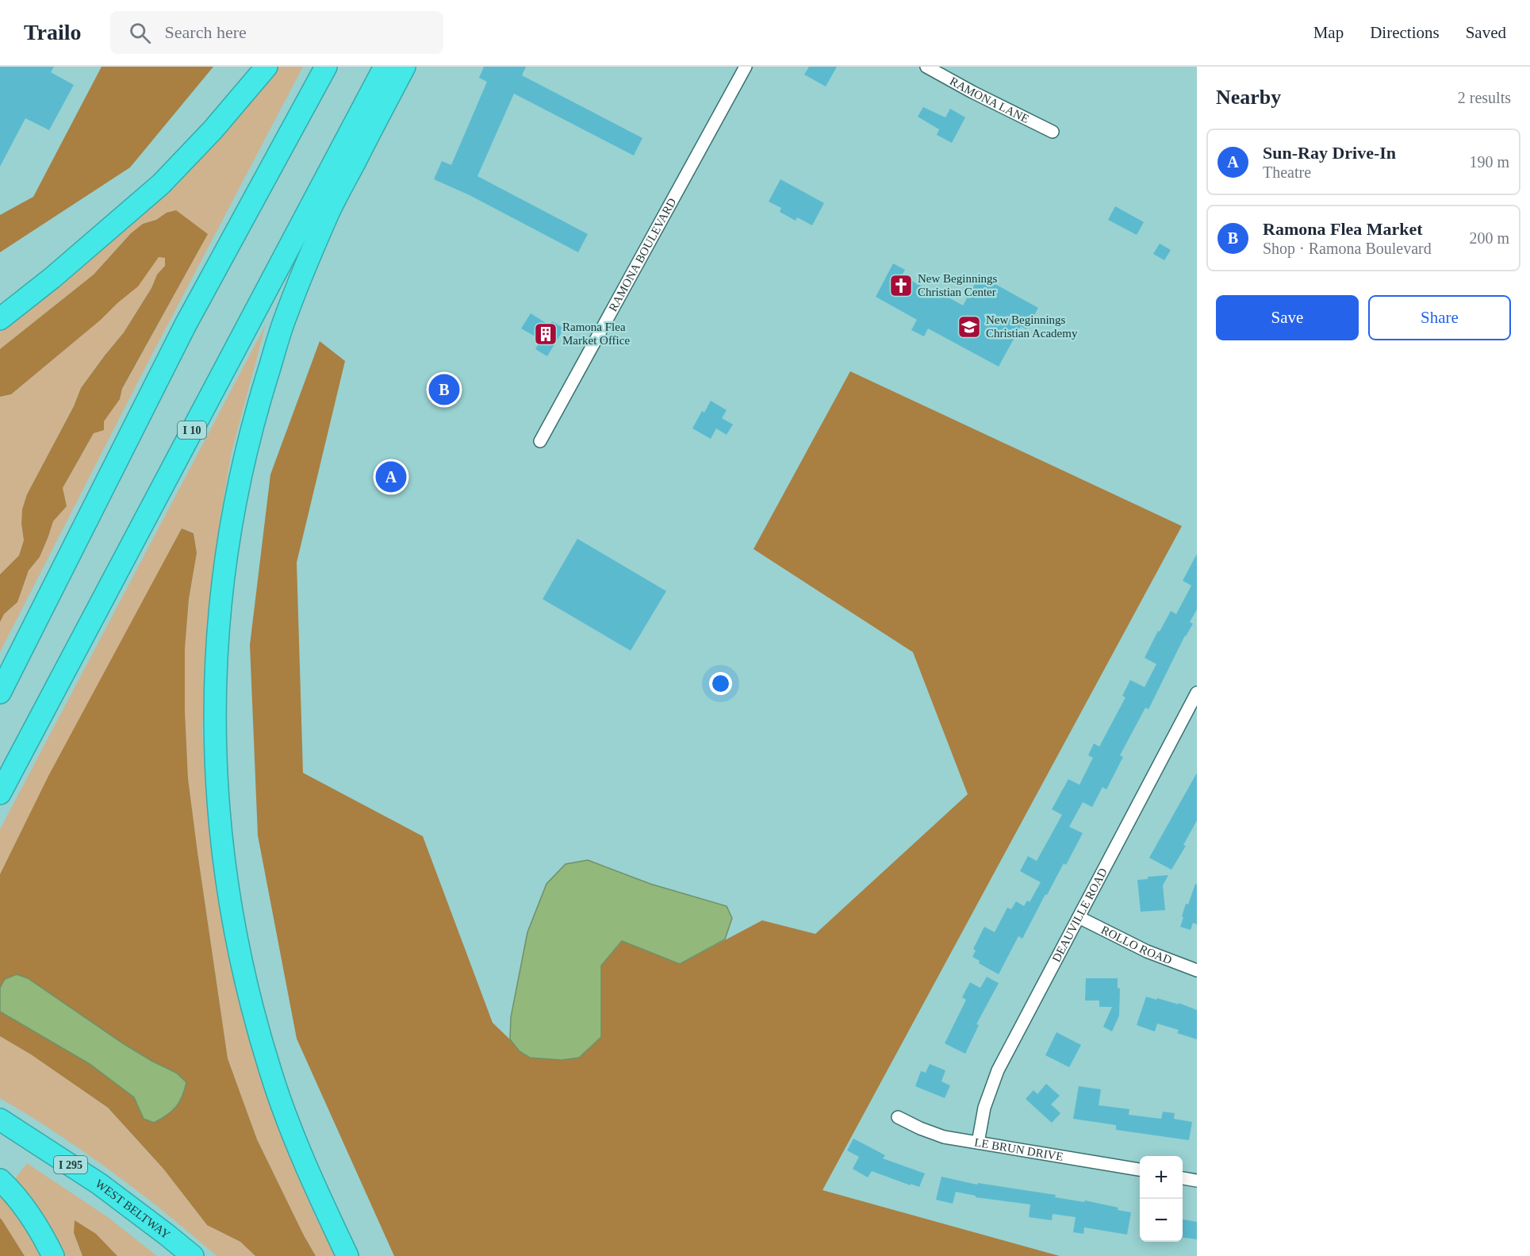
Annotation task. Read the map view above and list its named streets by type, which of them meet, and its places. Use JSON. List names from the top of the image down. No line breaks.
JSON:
{"streets":{"highway":["I 10","I 295","WEST BELTWAY"],"street":["RAMONA LANE","RAMONA BOULEVARD","DEAUVILLE ROAD","ROLLO ROAD","LE BRUN DRIVE"]},"crossings":[["DEAUVILLE ROAD","ROLLO ROAD"],["DEAUVILLE ROAD","LE BRUN DRIVE"]],"places":{"church":["New Beginnings Christian Center"],"school or university":["New Beginnings Christian Academy"],"building":["Ramona Flea Market Office"]},"page":{"header":"Trailo","search":"Search here","nav":["Map","Directions","Saved"],"heading":["Nearby","2 results"],"list":[{"mark":"A","name":"Sun-Ray Drive-In","note":"Theatre","value":"190 m"},{"mark":"B","name":"Ramona Flea Market","note":"Shop · Ramona Boulevard","value":"200 m"}],"buttons":["Save","Share"],"pins":["B","A"],"map_buttons":["+","−"]}}
